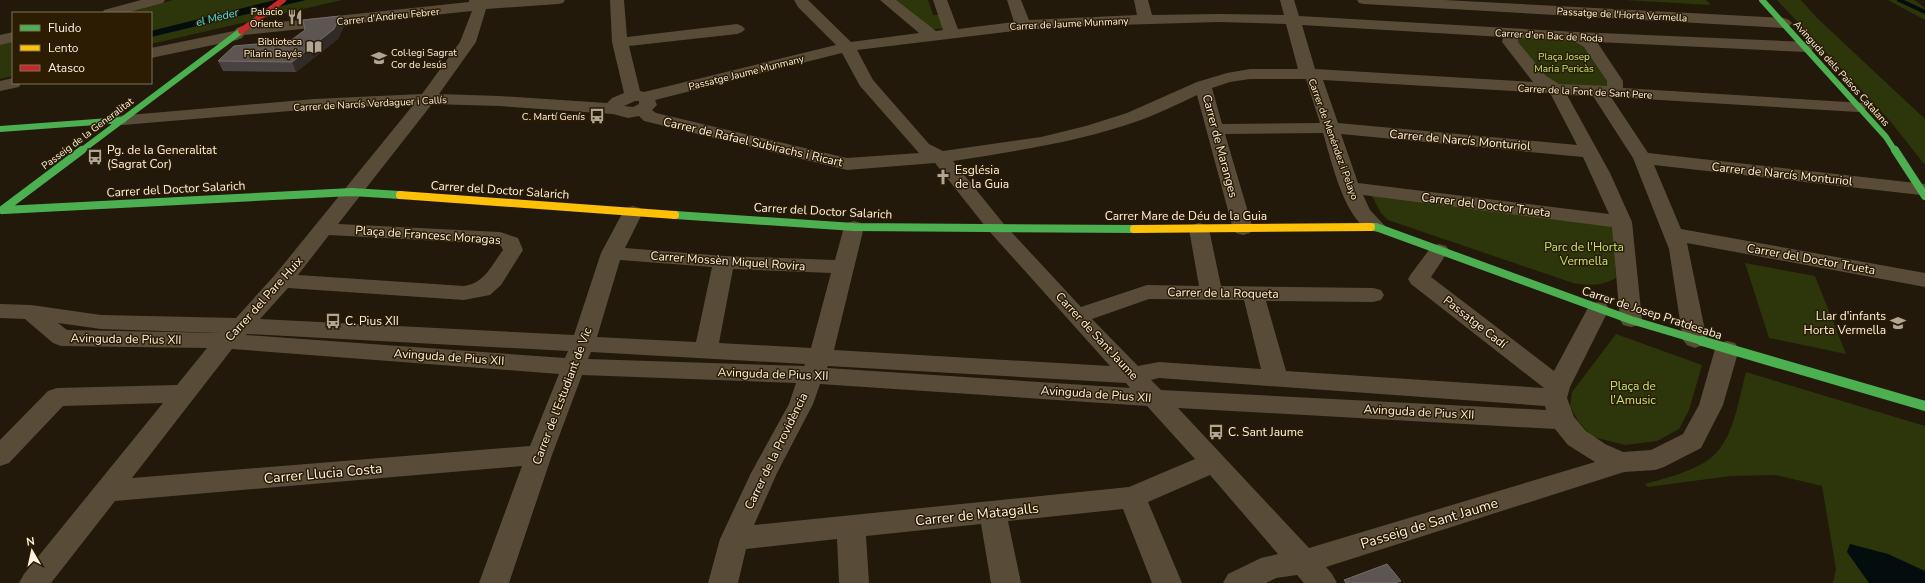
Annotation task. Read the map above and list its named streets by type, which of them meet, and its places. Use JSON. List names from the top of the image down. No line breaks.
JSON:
{"streets":{"street":["Passatge de l'Horta Vermella","Carrer d'Andreu Febrer","Carrer de Jaume Munmany","Carrer d'en Bac de Roda","Passatge Jaume Munmany","Avinguda dels Països Catalans","Carrer de la Font de Sant Pere","Carrer de Narcís Verdaguer i Callís","Passeig de la Generalitat","Carrer de Menéndez i Pelayo","Carrer de Narcís Monturiol","Carrer de Rafael Subirachs i Ricart","Carrer de Maranges","Carrer del Doctor Salarich","Carrer del Doctor Trueta","Carrer Mare de Déu de la Guia","Plaça de Francesc Moragas","Carrer Mossèn Miquel Rovira","Carrer de la Roqueta","Carrer del Pare Huix","Carrer de Josep Pratdesaba","Passatge Cadí","Carrer de Sant Jaume","Avinguda de Pius XII","Carrer de l'Estudiant de Vic","Carrer de la Providència","Carrer Llucia Costa","Carrer de Matagalls","Passeig de Sant Jaume"]},"crossings":[["Passatge de l'Horta Vermella","Avinguda dels Països Catalans"],["Carrer d'Andreu Febrer","Passeig de la Generalitat"],["Carrer d'Andreu Febrer","Carrer del Pare Huix"],["Carrer de Jaume Munmany","Carrer d'en Bac de Roda"],["Carrer de Jaume Munmany","Passatge Jaume Munmany"],["Carrer de Jaume Munmany","Carrer de Menéndez i Pelayo"],["Carrer d'en Bac de Roda","Avinguda dels Països Catalans"],["Carrer d'en Bac de Roda","Carrer de Menéndez i Pelayo"],["Passatge Jaume Munmany","Carrer de Narcís Verdaguer i Callís"],["Passatge Jaume Munmany","Carrer de Rafael Subirachs i Ricart"],["Avinguda dels Països Catalans","Carrer de la Font de Sant Pere"],["Avinguda dels Països Catalans","Carrer de Narcís Monturiol"],["Carrer de la Font de Sant Pere","Carrer de Menéndez i Pelayo"],["Carrer de la Font de Sant Pere","Carrer de Rafael Subirachs i Ricart"],["Carrer de Narcís Verdaguer i Callís","Passeig de la Generalitat"],["Carrer de Narcís Verdaguer i Callís","Carrer del Pare Huix"],["Passeig de la Generalitat","Carrer del Doctor Salarich"],["Carrer de Menéndez i Pelayo","Carrer de Narcís Monturiol"],["Carrer de Menéndez i Pelayo","Carrer de Rafael Subirachs i Ricart"],["Carrer de Menéndez i Pelayo","Carrer del Doctor Trueta"],["Carrer de Menéndez i Pelayo","Carrer Mare de Déu de la Guia"],["Carrer de Menéndez i Pelayo","Carrer de Josep Pratdesaba"],["Carrer de Narcís Monturiol","Carrer de Maranges"],["Carrer de Rafael Subirachs i Ricart","Carrer de Maranges"],["Carrer de Rafael Subirachs i Ricart","Carrer de Sant Jaume"],["Carrer de Maranges","Carrer Mare de Déu de la Guia"],["Carrer del Doctor Salarich","Carrer Mare de Déu de la Guia"],["Carrer del Doctor Salarich","Carrer del Pare Huix"],["Carrer del Doctor Salarich","Carrer de Sant Jaume"],["Carrer del Doctor Salarich","Carrer de l'Estudiant de Vic"],["Carrer del Doctor Salarich","Carrer de la Providència"],["Carrer Mare de Déu de la Guia","Carrer de Josep Pratdesaba"],["Carrer Mare de Déu de la Guia","Carrer de Sant Jaume"],["Plaça de Francesc Moragas","Carrer del Pare Huix"],["Carrer Mossèn Miquel Rovira","Carrer de l'Estudiant de Vic"],["Carrer Mossèn Miquel Rovira","Carrer de la Providència"],["Carrer de la Roqueta","Carrer de Sant Jaume"],["Carrer del Pare Huix","Avinguda de Pius XII"],["Carrer del Pare Huix","Carrer Llucia Costa"],["Carrer de Josep Pratdesaba","Passatge Cadí"],["Passatge Cadí","Avinguda de Pius XII"],["Carrer de Sant Jaume","Avinguda de Pius XII"],["Carrer de Sant Jaume","Carrer de Matagalls"],["Carrer de Sant Jaume","Passeig de Sant Jaume"],["Avinguda de Pius XII","Carrer de l'Estudiant de Vic"],["Avinguda de Pius XII","Carrer de la Providència"],["Carrer de l'Estudiant de Vic","Carrer Llucia Costa"],["Carrer de la Providència","Carrer de Matagalls"]],"water":["el Mèder"],"parks":["Plaça Josep Maria Pericàs","Parc de l'Horta Vermella","Plaça de l'Amusic"],"places":{"restaurant":["Palacio Oriente"],"library":["Biblioteca Pilarin Bayés"],"school or university":["Col·legi Sagrat Cor de Jesús","Llar d'infants Horta Vermella"],"bus stop":["C. Martí Genís","Pg. de la Generalitat (Sagrat Cor)","C. Pius XII","C. Sant Jaume"],"church":["Església de la Guia"]},"legend":["Fluido","Lento","Atasco"],"north":"top"}
